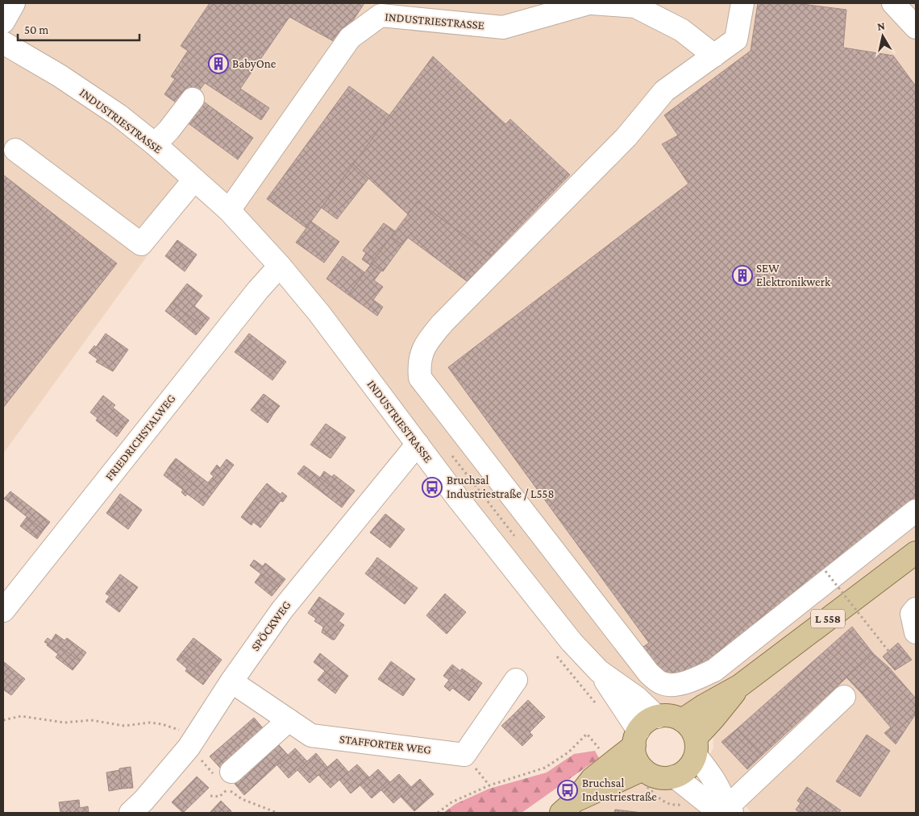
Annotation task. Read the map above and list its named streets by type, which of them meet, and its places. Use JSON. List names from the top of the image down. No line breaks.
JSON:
{"streets":{"main road":["L 558"],"street":["INDUSTRIESTRASSE","FRIEDRICHSTALWEG","SPÖCKWEG","STAFFORTER WEG"]},"crossings":[["INDUSTRIESTRASSE","FRIEDRICHSTALWEG"],["INDUSTRIESTRASSE","L 558"],["INDUSTRIESTRASSE","SPÖCKWEG"],["SPÖCKWEG","STAFFORTER WEG"]],"places":{"building":["BabyOne","SEW Elektronikwerk"],"bus stop":["Bruchsal Industriestraße / L558","Bruchsal Industriestraße"]},"scale_bar":"50 m","north":"top"}
